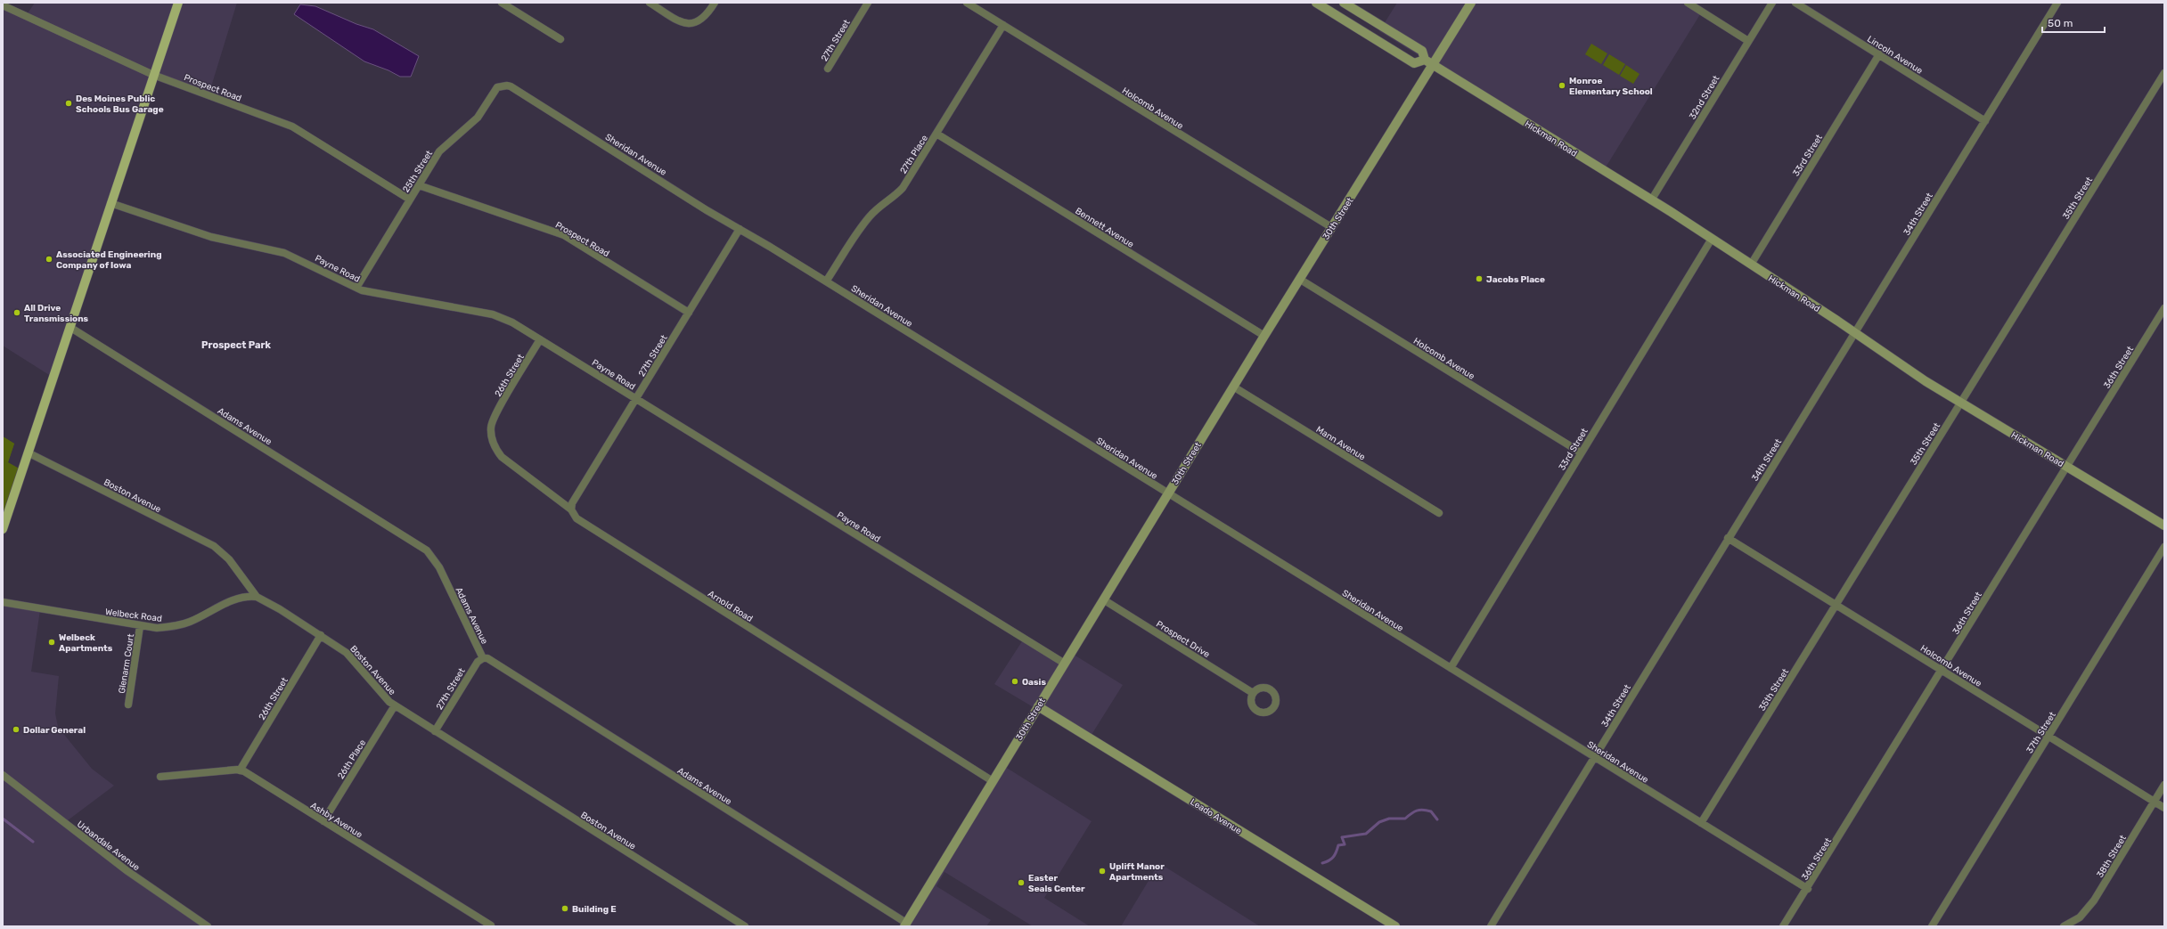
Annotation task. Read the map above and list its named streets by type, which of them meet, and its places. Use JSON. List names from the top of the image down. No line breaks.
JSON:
{"streets":{"street":["27th Street","Lincoln Avenue","Prospect Road","32nd Street","Holcomb Avenue","Hickman Road","Sheridan Avenue","27th Place","33rd Street","25th Street","35th Street","34th Street","30th Street","Bennett Avenue","Payne Road","36th Street","26th Street","Adams Avenue","Mann Avenue","Boston Avenue","Arnold Road","Welbeck Road","Prospect Drive","Glenarm Court","37th Street","26th Place","Leado Avenue","Ashby Avenue","Urbandale Avenue","38th Street"]},"crossings":[["27th Street","Prospect Road"],["27th Street","Sheridan Avenue"],["27th Street","Payne Road"],["27th Street","Adams Avenue"],["27th Street","Boston Avenue"],["27th Street","Arnold Road"],["Lincoln Avenue","33rd Street"],["Lincoln Avenue","34th Street"],["Prospect Road","25th Street"],["32nd Street","Hickman Road"],["Holcomb Avenue","27th Place"],["Holcomb Avenue","33rd Street"],["Holcomb Avenue","35th Street"],["Holcomb Avenue","34th Street"],["Holcomb Avenue","30th Street"],["Holcomb Avenue","36th Street"],["Holcomb Avenue","37th Street"],["Holcomb Avenue","38th Street"],["Hickman Road","33rd Street"],["Hickman Road","35th Street"],["Hickman Road","34th Street"],["Hickman Road","30th Street"],["Hickman Road","36th Street"],["Sheridan Avenue","27th Place"],["Sheridan Avenue","33rd Street"],["Sheridan Avenue","25th Street"],["Sheridan Avenue","35th Street"],["Sheridan Avenue","34th Street"],["Sheridan Avenue","30th Street"],["Sheridan Avenue","36th Street"],["27th Place","Bennett Avenue"],["25th Street","Payne Road"],["30th Street","Bennett Avenue"],["30th Street","Payne Road"],["30th Street","Adams Avenue"],["30th Street","Mann Avenue"],["30th Street","Arnold Road"],["30th Street","Prospect Drive"],["30th Street","Leado Avenue"],["Payne Road","26th Street"],["26th Street","Boston Avenue"],["26th Street","Arnold Road"],["26th Street","Ashby Avenue"],["Boston Avenue","Welbeck Road"],["Boston Avenue","26th Place"],["Welbeck Road","Glenarm Court"],["26th Place","Ashby Avenue"]],"districts":["Prospect Park"],"places":["Monroe Elementary School","Des Moines Public Schools Bus Garage","Associated Engineering Company of Iowa","Jacobs Place","All Drive Transmissions","Welbeck Apartments","Oasis","Dollar General","Uplift Manor Apartments","Easter Seals Center","Building E"],"scale_bar":"50 m"}
